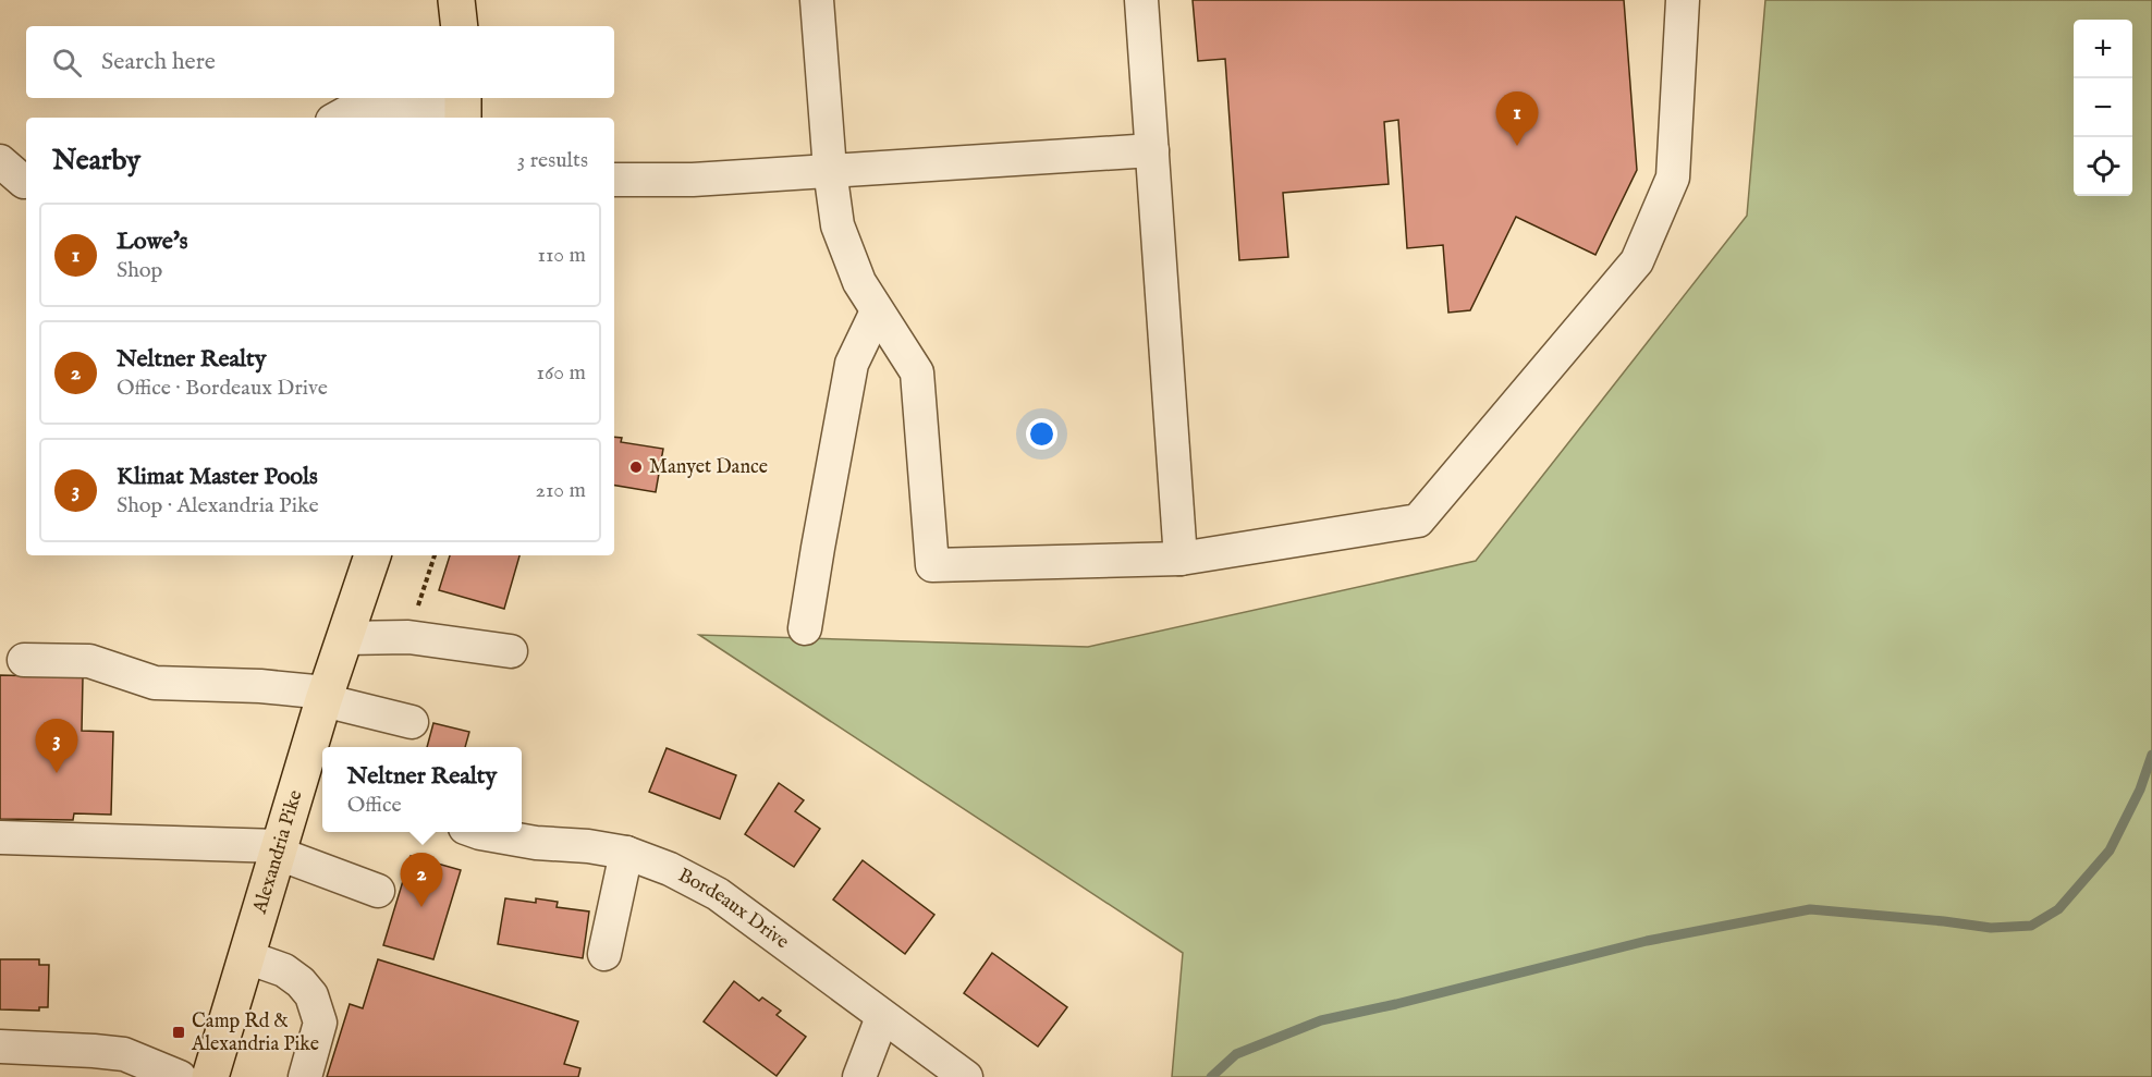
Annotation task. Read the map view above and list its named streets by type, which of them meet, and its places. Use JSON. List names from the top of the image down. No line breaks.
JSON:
{"streets":{"main road":["Alexandria Pike"],"street":["Bordeaux Drive"]},"places":{"other":["Manyet Dance"],"transit":["Camp Rd & Alexandria Pike"]},"page":{"map_buttons":["+","−"],"search":"Search here","pins":["1","3","2"],"heading":["Nearby","3 results"],"list":[{"mark":"1","name":"Lowe's","note":"Shop","value":"110 m"},{"mark":"2","name":"Neltner Realty","note":"Office · Bordeaux Drive","value":"160 m"},{"mark":"3","name":"Klimat Master Pools","note":"Shop · Alexandria Pike","value":"210 m"}],"popup":["Neltner Realty","Office"]}}
